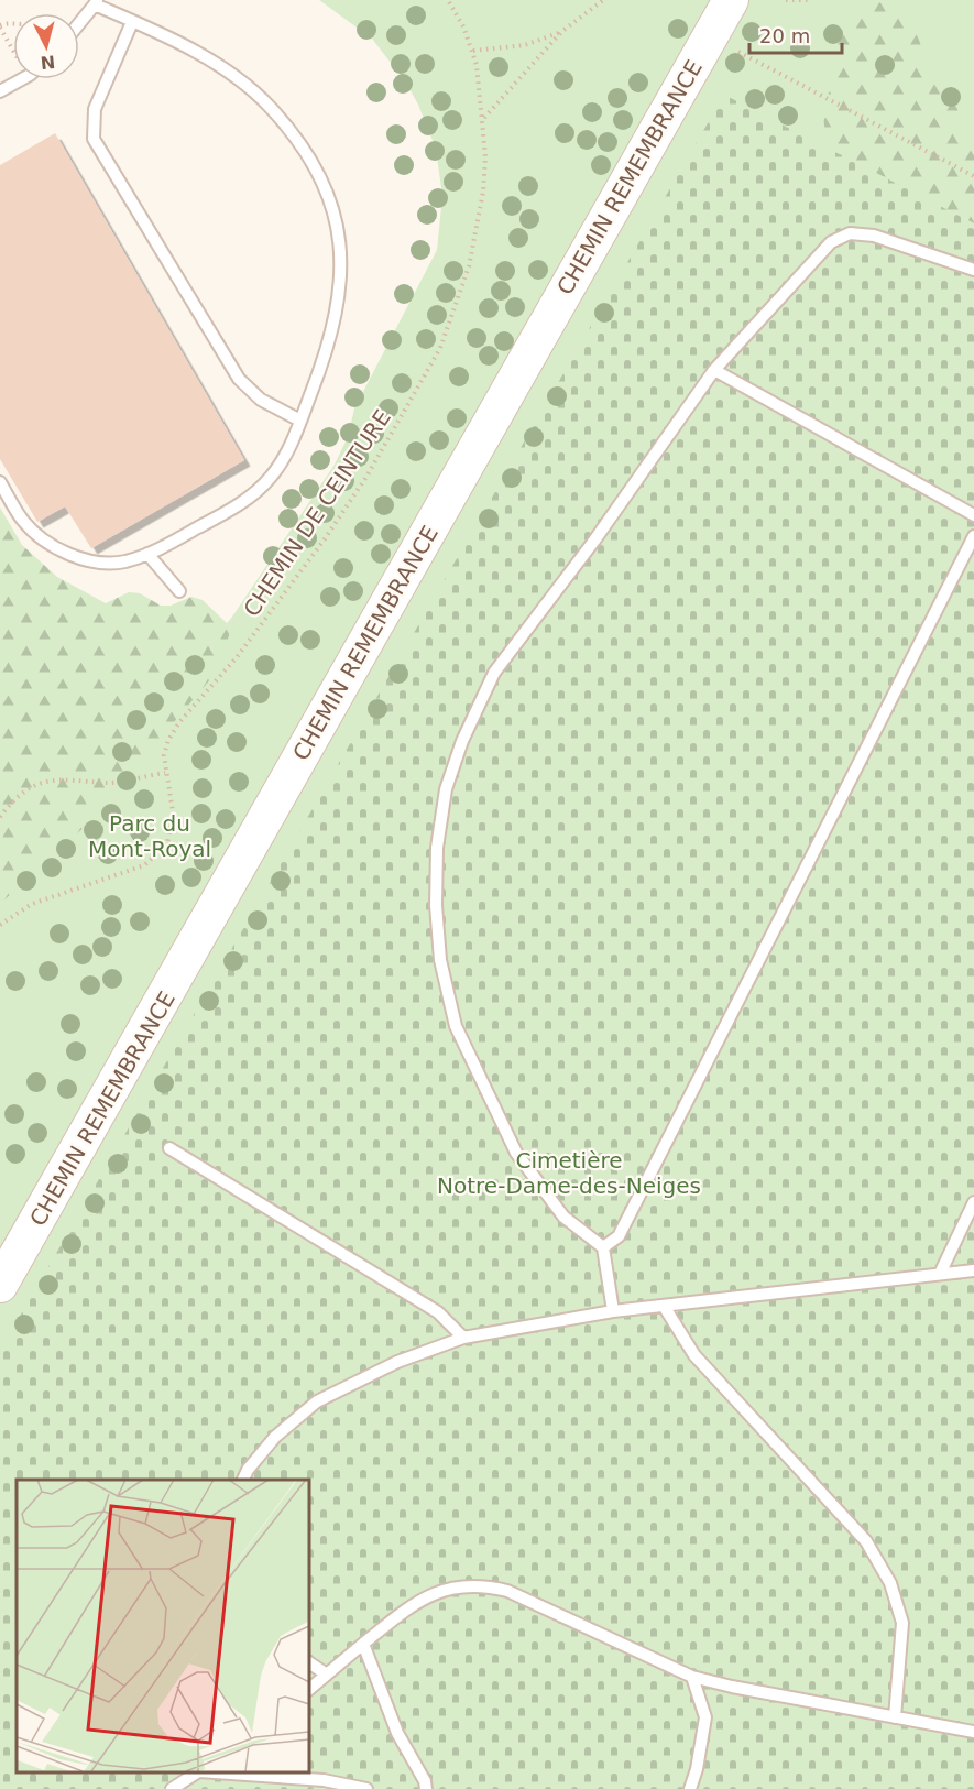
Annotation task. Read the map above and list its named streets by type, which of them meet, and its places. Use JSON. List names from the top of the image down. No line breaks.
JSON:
{"streets":{"street":["CHEMIN REMEMBRANCE"],"path":["CHEMIN DE CEINTURE"]},"parks":["Parc du Mont-Royal","Cimetière Notre-Dame-des-Neiges"],"scale_bar":"20 m","north":"bottom"}
